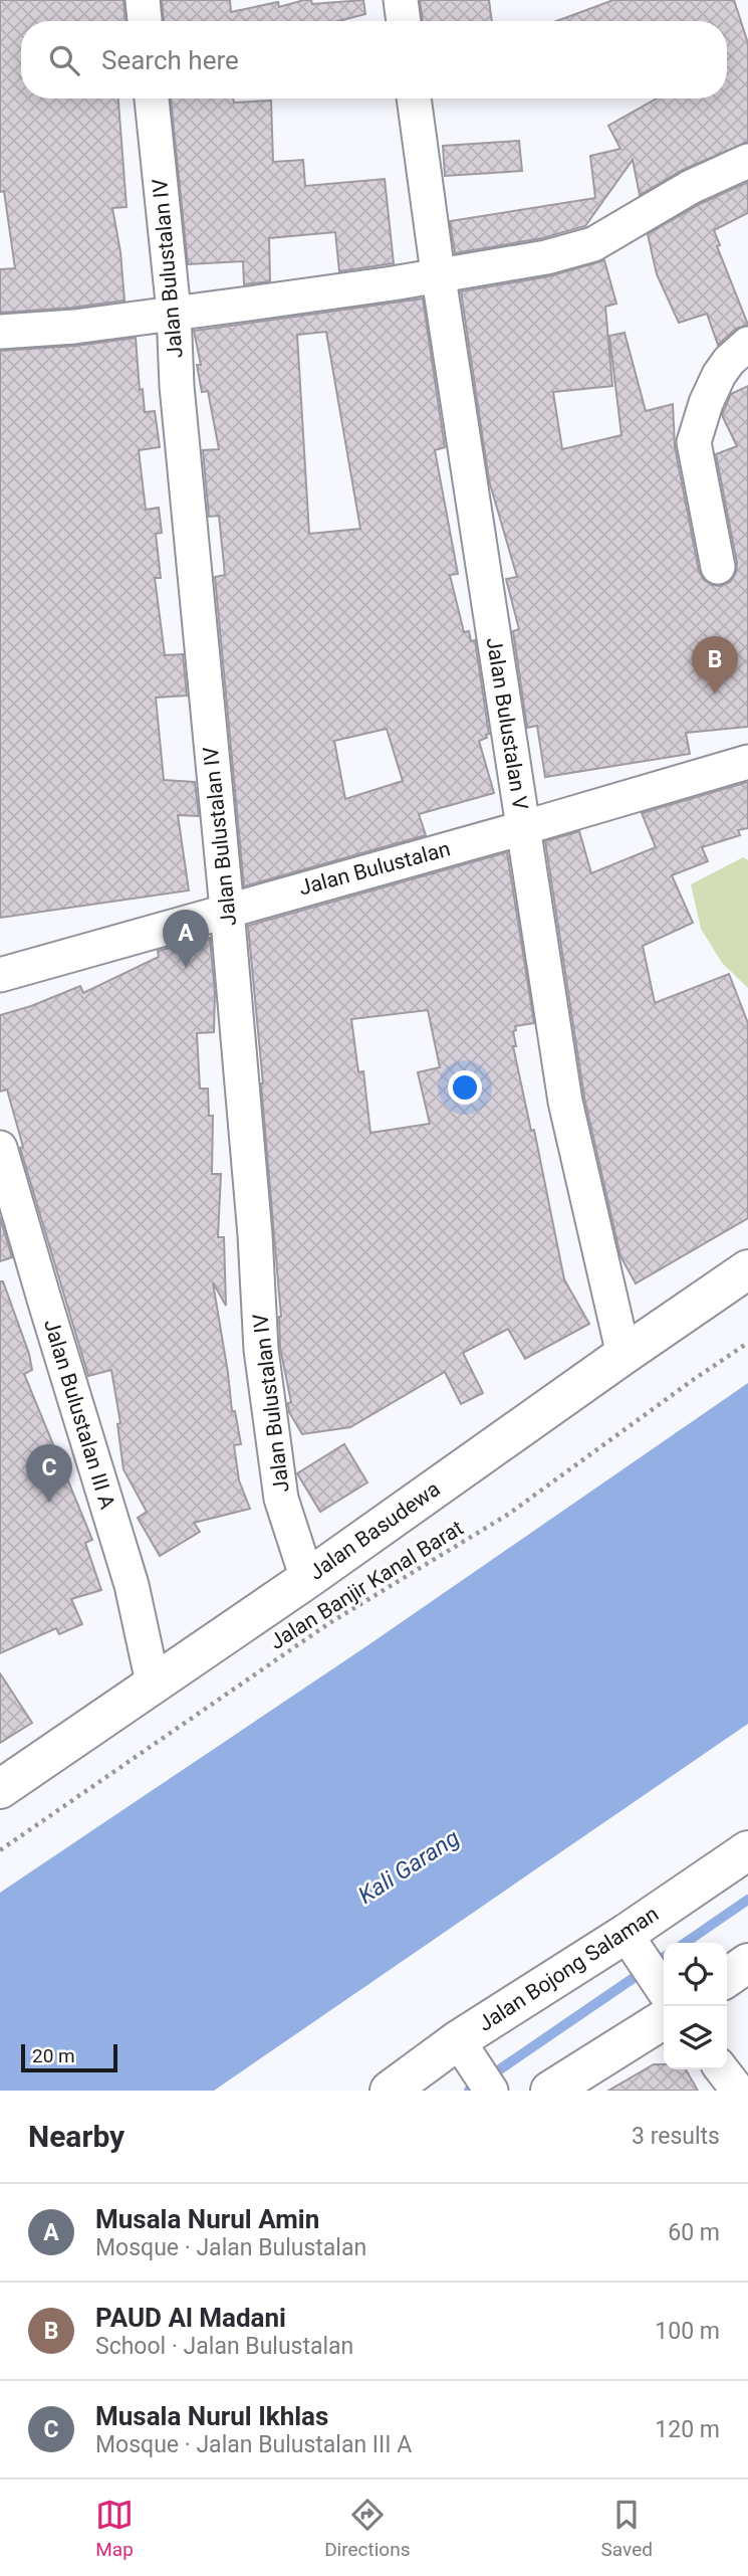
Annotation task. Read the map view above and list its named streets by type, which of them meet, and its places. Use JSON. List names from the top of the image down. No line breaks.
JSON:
{"streets":{"street":["Jalan Bulustalan IV","Jalan Bulustalan V","Jalan Bulustalan","Jalan Bulustalan III A","Jalan Basudewa","Jalan Bojong Salaman"],"path":["Jalan Banjir Kanal Barat"]},"crossings":[["Jalan Bulustalan IV","Jalan Bulustalan"],["Jalan Bulustalan IV","Jalan Basudewa"],["Jalan Bulustalan V","Jalan Bulustalan"],["Jalan Bulustalan V","Jalan Basudewa"],["Jalan Bulustalan III A","Jalan Basudewa"]],"water":["Kali Garang"],"scale_bar":"20 m","page":{"search":"Search here","pins":["B","A","C"],"scale":"20 m","heading":["Nearby","3 results"],"list":[{"mark":"A","name":"Musala Nurul Amin","note":"Mosque · Jalan Bulustalan","value":"60 m"},{"mark":"B","name":"PAUD Al Madani","note":"School · Jalan Bulustalan","value":"100 m"},{"mark":"C","name":"Musala Nurul Ikhlas","note":"Mosque · Jalan Bulustalan III A","value":"120 m"}],"nav":["Map","Directions","Saved"]}}
